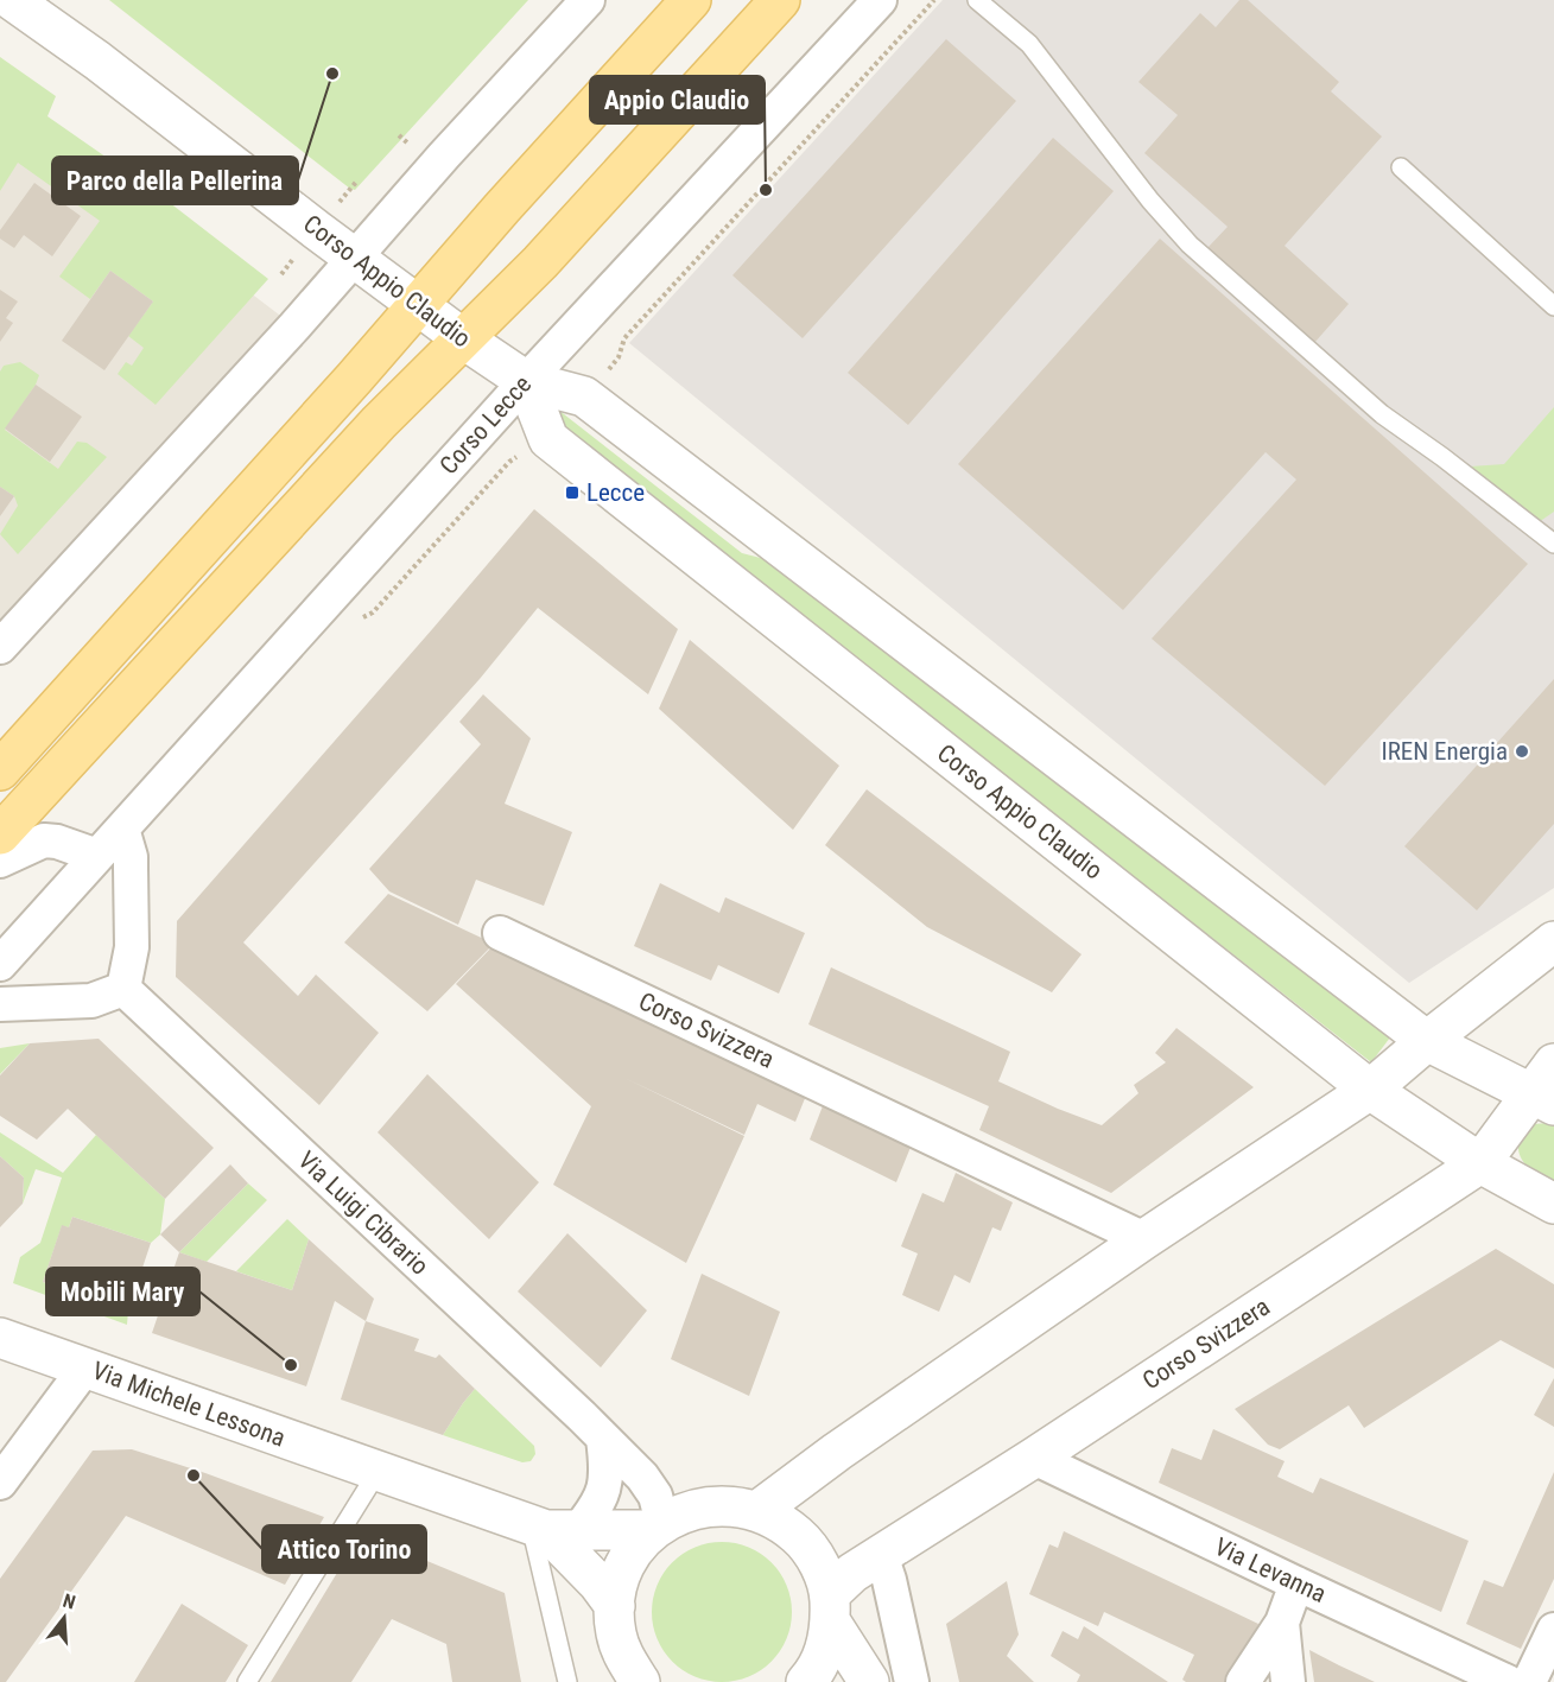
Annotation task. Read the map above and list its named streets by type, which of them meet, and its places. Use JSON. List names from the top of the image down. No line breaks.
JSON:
{"streets":{"street":["Corso Appio Claudio","Corso Lecce","Corso Svizzera","Via Luigi Cibrario","Via Michele Lessona","Via Levanna"]},"crossings":[["Corso Appio Claudio","Corso Lecce"],["Corso Appio Claudio","Corso Svizzera"],["Corso Svizzera","Via Levanna"],["Via Luigi Cibrario","Via Michele Lessona"]],"places":{"other":["Parco della Pellerina","Appio Claudio","IREN Energia","Mobili Mary","Attico Torino"],"transit":["Lecce"]},"north":"top"}
